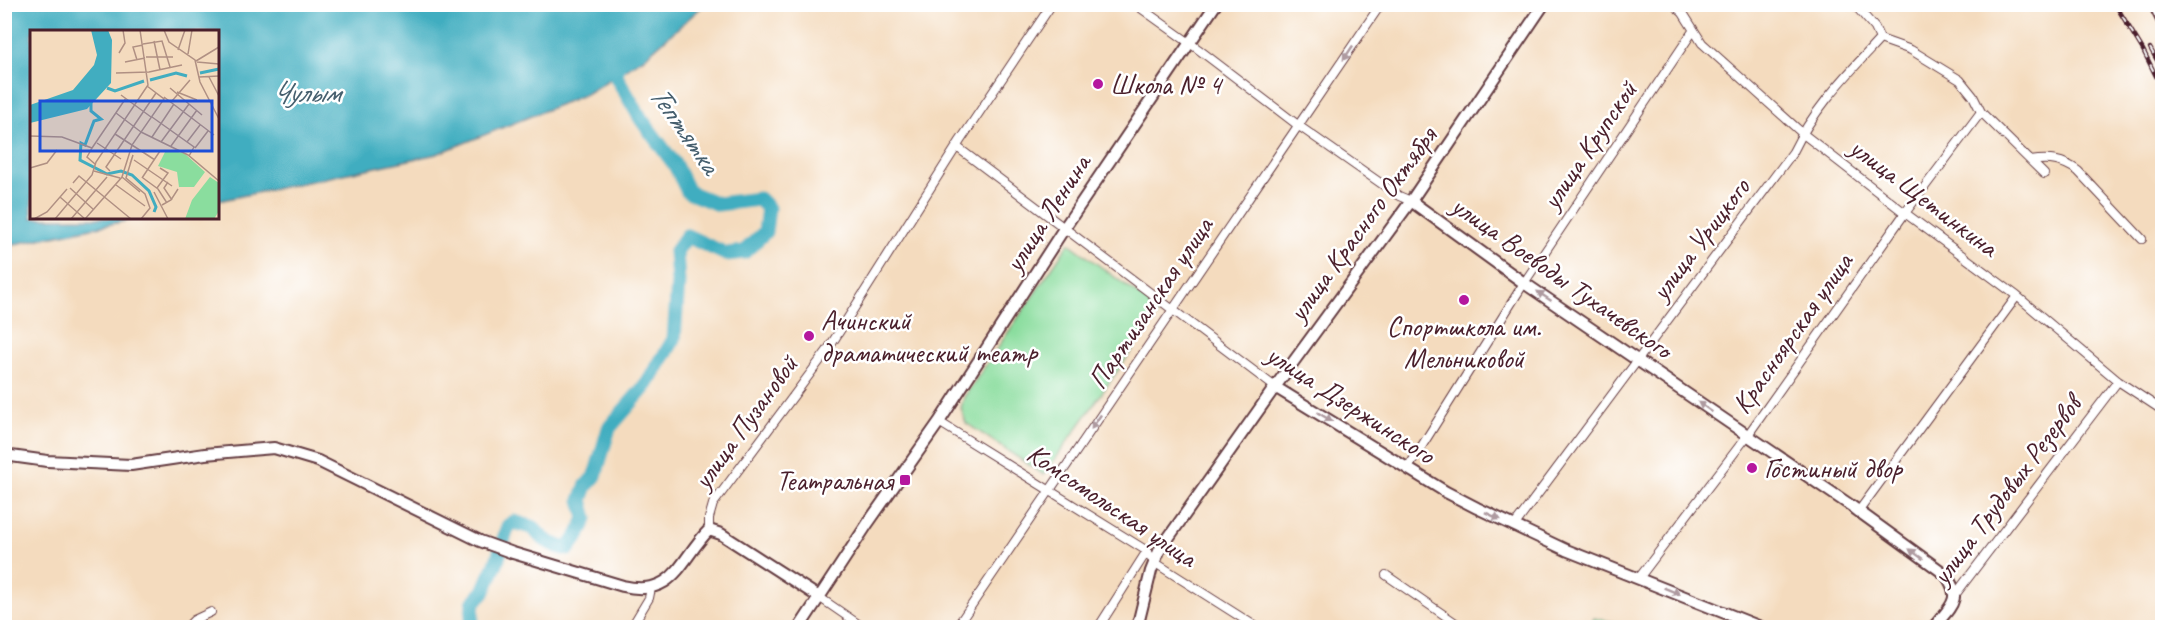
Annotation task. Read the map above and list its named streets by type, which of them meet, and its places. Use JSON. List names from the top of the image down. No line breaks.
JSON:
{"streets":{"main road":["улица Ленина","улица Красного Октября","улица Воеводы Тухачевского","улица Дзержинского","улица Пузановой","улица Трудовых Резервов"],"street":["улица Крупской","улица Щетинкина","улица Урицкого","Партизанская улица","Красноярская улица","Комсомольская улица"]},"crossings":[["улица Крупской","улица Щетинкина"],["улица Крупской","улица Воеводы Тухачевского"],["улица Крупской","улица Дзержинского"],["улица Щетинкина","улица Урицкого"],["улица Щетинкина","Красноярская улица"],["улица Щетинкина","улица Трудовых Резервов"],["улица Ленина","улица Воеводы Тухачевского"],["улица Ленина","улица Дзержинского"],["улица Ленина","Комсомольская улица"],["улица Красного Октября","улица Воеводы Тухачевского"],["улица Красного Октября","улица Дзержинского"],["улица Красного Октября","Комсомольская улица"],["улица Урицкого","улица Воеводы Тухачевского"],["улица Урицкого","улица Дзержинского"],["улица Воеводы Тухачевского","Партизанская улица"],["улица Воеводы Тухачевского","Красноярская улица"],["улица Воеводы Тухачевского","улица Трудовых Резервов"],["Партизанская улица","улица Дзержинского"],["Партизанская улица","Комсомольская улица"],["Красноярская улица","улица Дзержинского"],["улица Дзержинского","улица Пузановой"]],"one_way":["улица Воеводы Тухачевского","Партизанская улица","улица Дзержинского"],"water":["Чулым","Тептятка"],"places":{"other":["Школа № 4","Спортшкола им. Мельниковой","Ачинский драматический театр","Гостиный двор"],"transit":["Театральная"]}}
